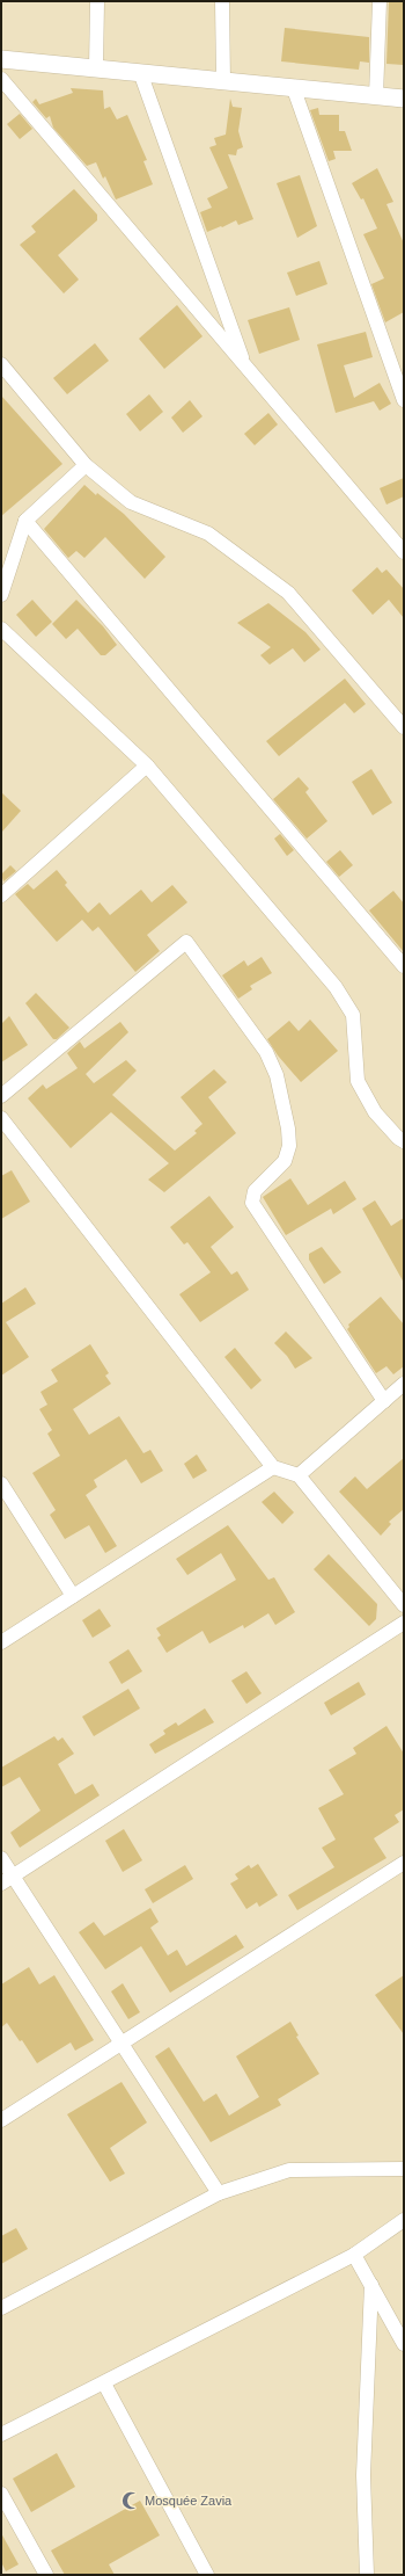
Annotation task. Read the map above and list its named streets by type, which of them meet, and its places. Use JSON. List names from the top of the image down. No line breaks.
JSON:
{"places":{"mosque":["Mosquée Zavia"]}}
